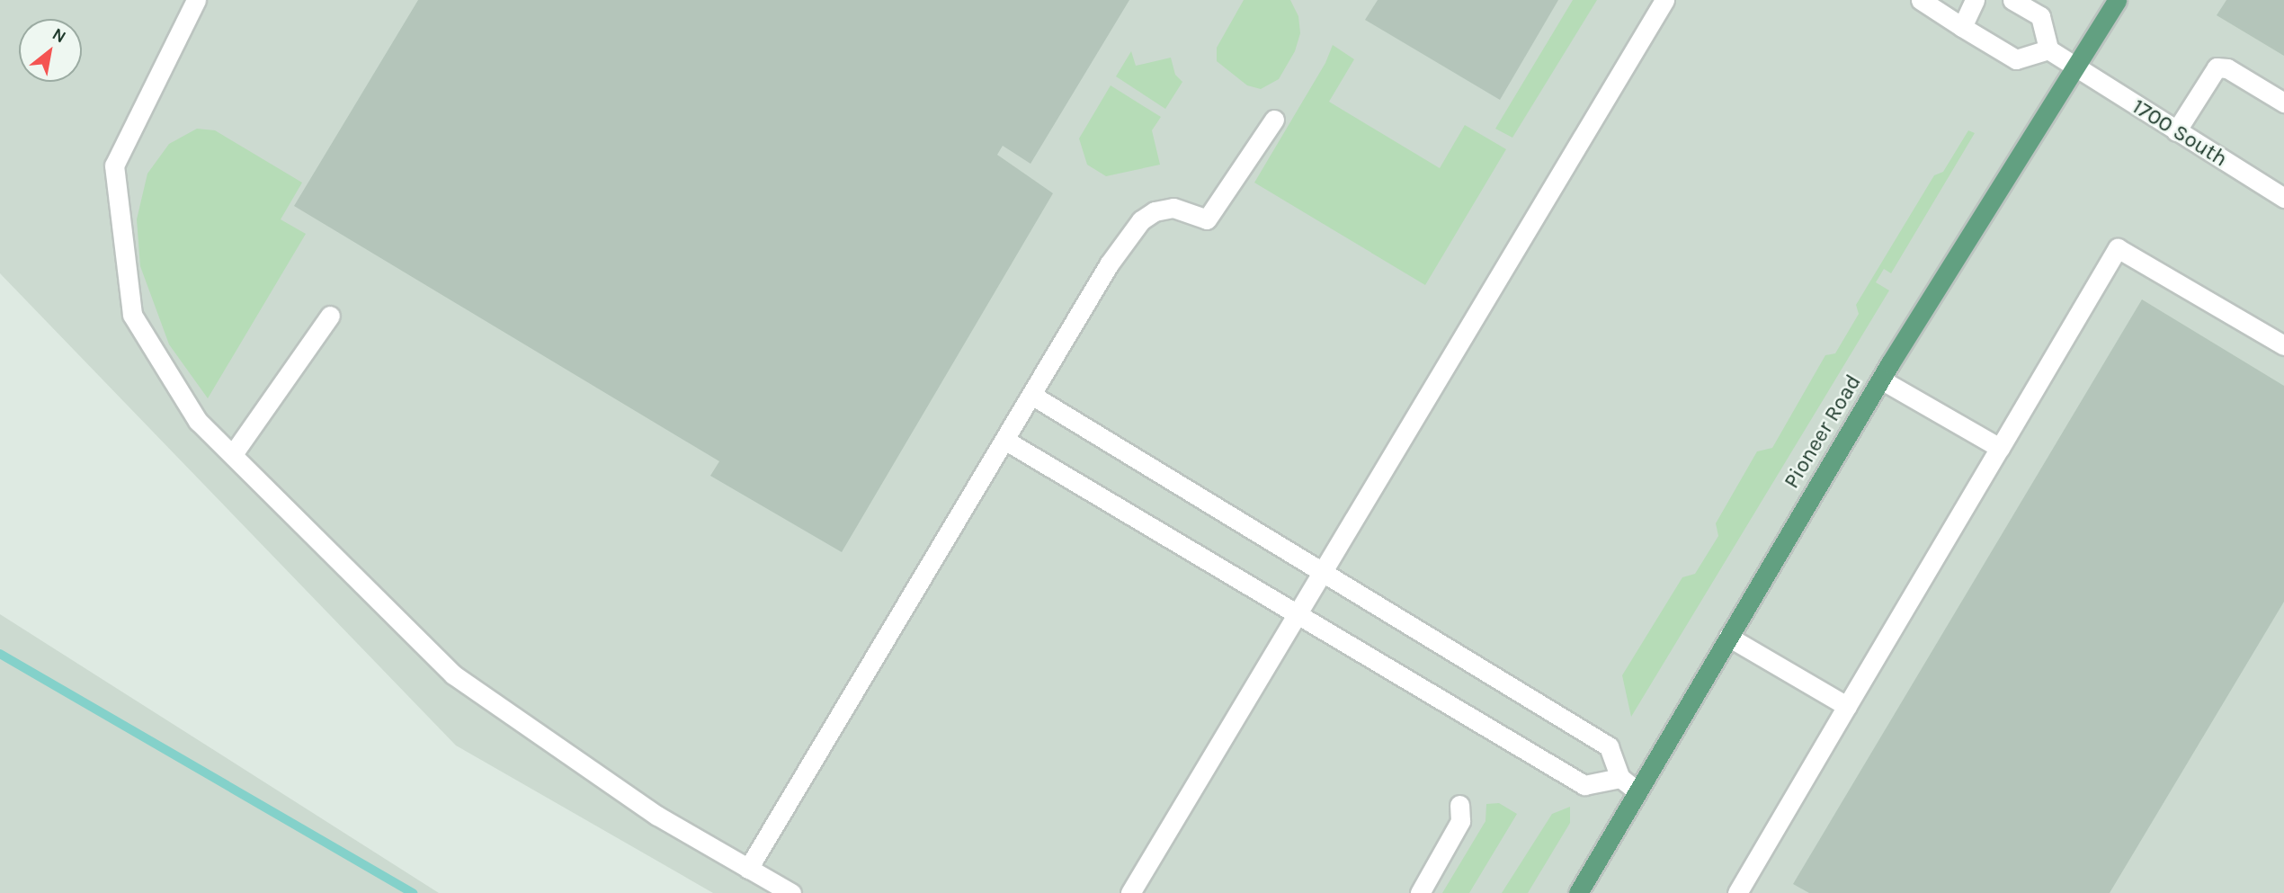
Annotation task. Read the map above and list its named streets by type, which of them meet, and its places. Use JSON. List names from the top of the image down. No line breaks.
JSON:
{"streets":{"main road":["Pioneer Road"],"street":["1700 South"]},"crossings":[["1700 South","Pioneer Road"]],"north":"top right"}
